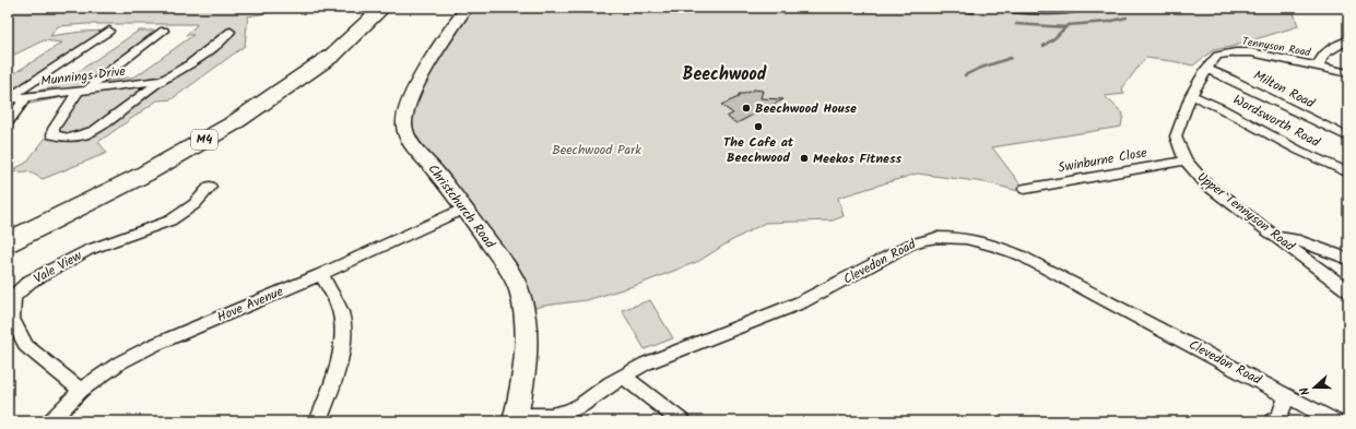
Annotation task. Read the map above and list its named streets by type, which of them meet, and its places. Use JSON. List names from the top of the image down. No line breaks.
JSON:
{"streets":{"highway":["M4"],"street":["Tennyson Road","Munnings Drive","Milton Road","Wordsworth Road","Swinburne Close","Christchurch Road","Upper Tennyson Road","Clevedon Road","Vale View","Hove Avenue"]},"crossings":[["Tennyson Road","Milton Road"],["Tennyson Road","Upper Tennyson Road"],["Milton Road","Upper Tennyson Road"],["Wordsworth Road","Upper Tennyson Road"],["Swinburne Close","Upper Tennyson Road"],["Christchurch Road","Clevedon Road"],["Christchurch Road","Hove Avenue"],["Vale View","Hove Avenue"]],"districts":["Beechwood"],"parks":["Beechwood Park"],"places":["Beechwood House","The Cafe at Beechwood","Meekos Fitness"],"north":"left"}
